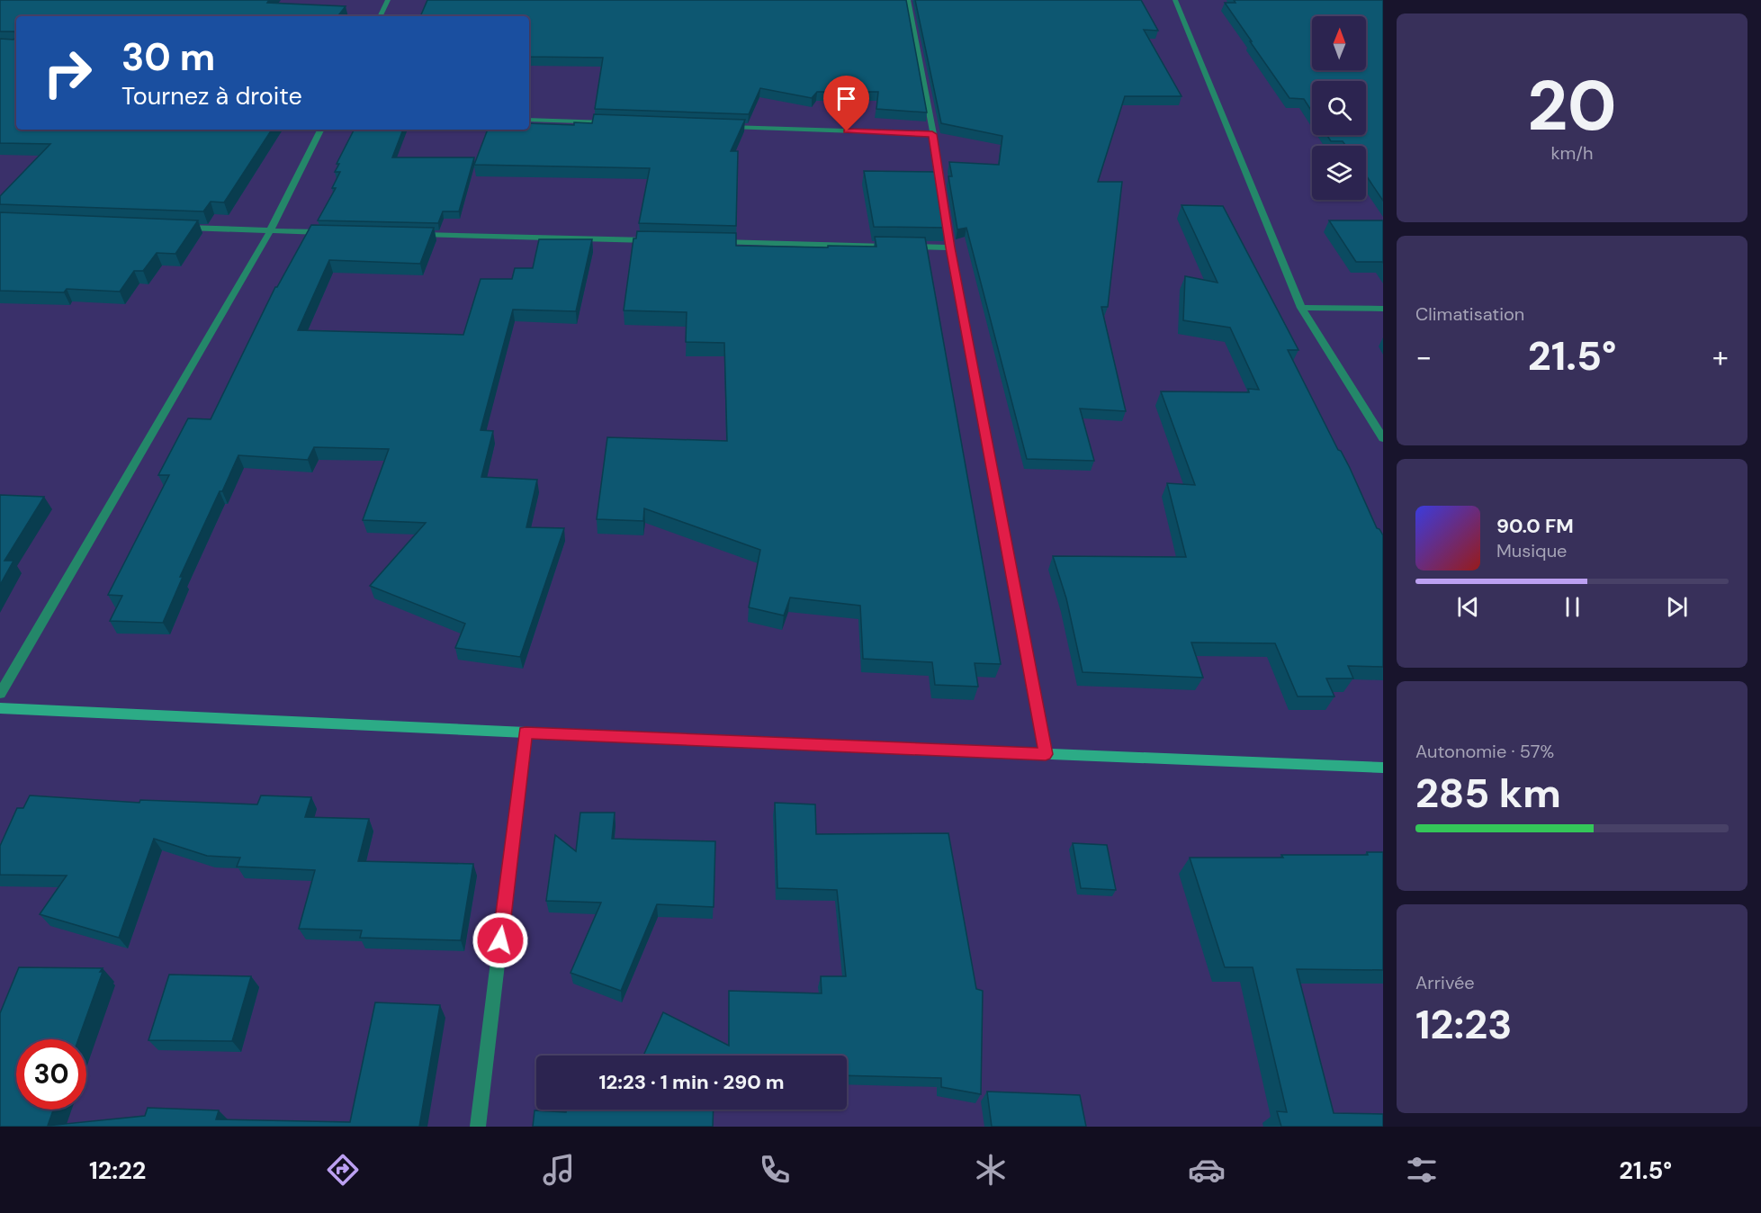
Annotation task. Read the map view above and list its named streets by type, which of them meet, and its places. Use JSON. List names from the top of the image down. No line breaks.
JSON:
{"north":"top","page":{"tile":[["20","km/h"],"Climatisation",["Autonomie · 57%","285 km"],["Arrivée","12:23"]],"turn":["30 m","Tournez à droite"],"heat":["−","21.5°","+"],"song":["90.0 FM","Musique"],"limit":"30","trip":"12:23 · 1 min · 290 m","tabs":["12:22","21.5°"]}}
